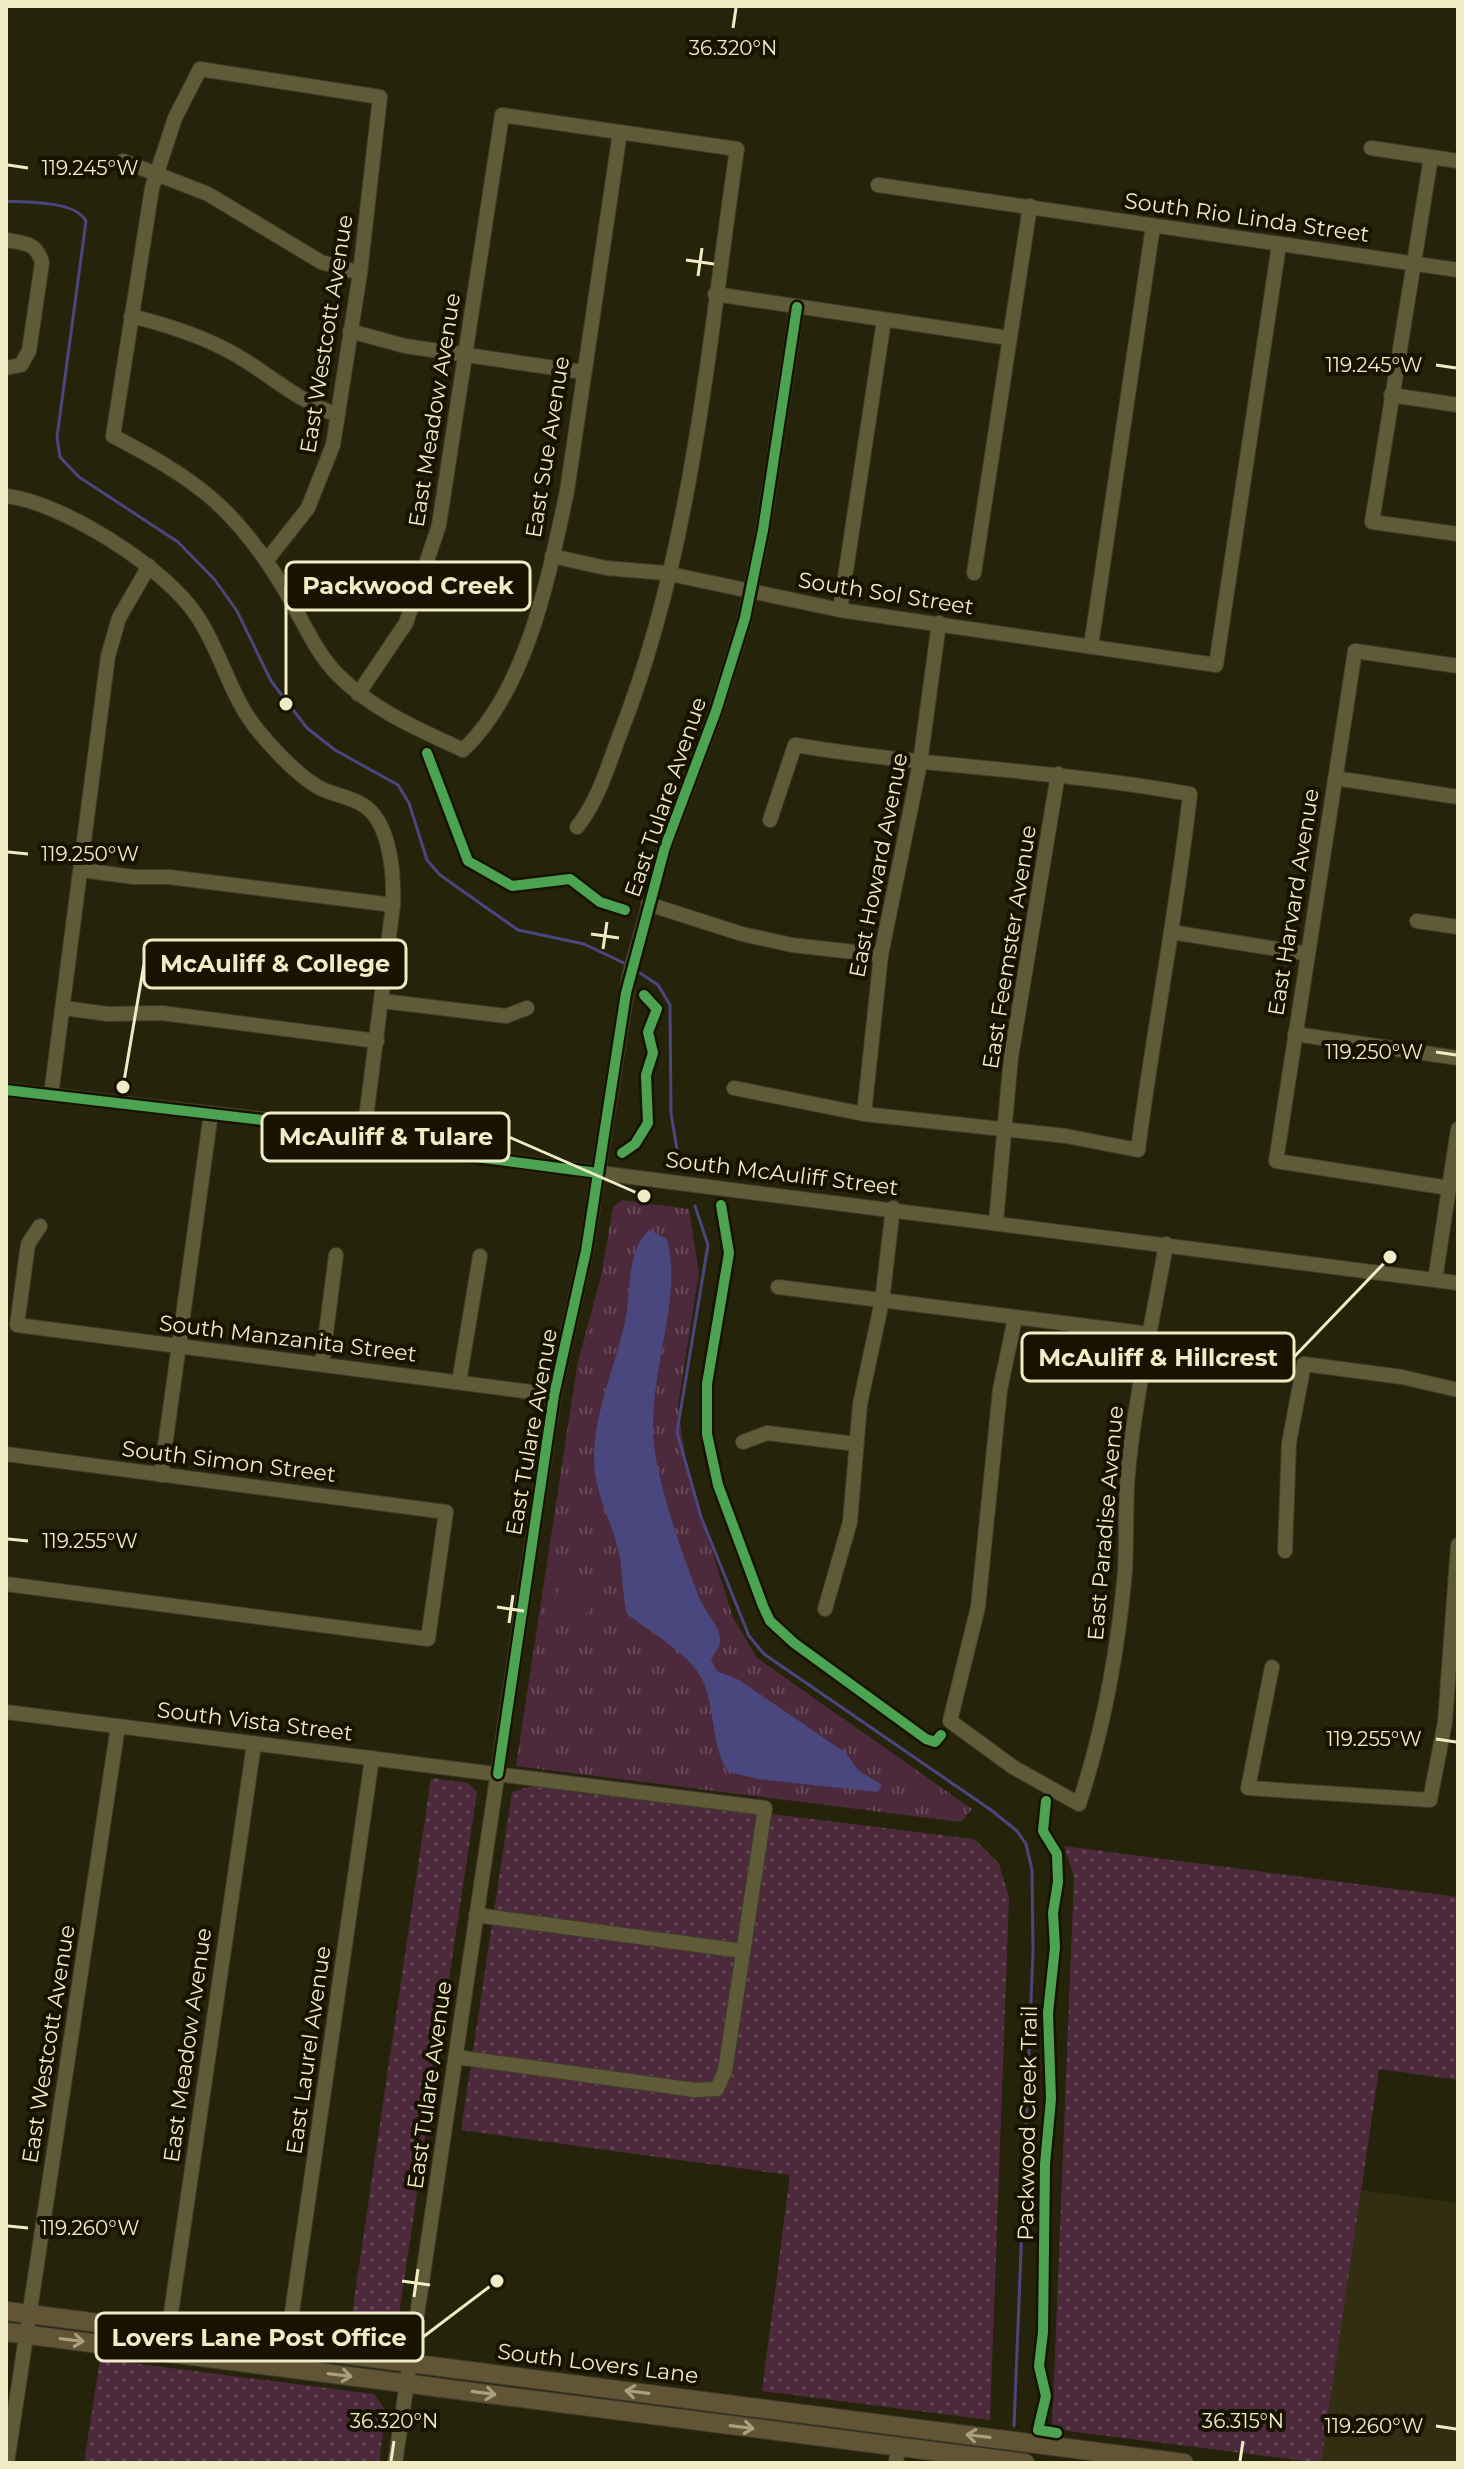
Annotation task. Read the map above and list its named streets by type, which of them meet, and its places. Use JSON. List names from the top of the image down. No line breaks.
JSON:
{"streets":{"main road":["South Lovers Lane"],"street":["South Rio Linda Street","East Westcott Avenue","East Meadow Avenue","East Sue Avenue","South Sol Street","East Tulare Avenue","East Howard Avenue","East Harvard Avenue","East Feemster Avenue","South McAuliff Street","South Manzanita Street","South Simon Street","East Paradise Avenue","South Vista Street","East Laurel Avenue"],"cycle path":["Packwood Creek Trail"]},"crossings":[["South Rio Linda Street","South Sol Street"],["East Westcott Avenue","South Vista Street"],["East Westcott Avenue","South Lovers Lane"],["East Meadow Avenue","East Sue Avenue"],["East Meadow Avenue","South Vista Street"],["East Meadow Avenue","South Lovers Lane"],["East Sue Avenue","South Sol Street"],["South Sol Street","East Tulare Avenue"],["South Sol Street","East Howard Avenue"],["East Tulare Avenue","South McAuliff Street"],["East Tulare Avenue","South Manzanita Street"],["East Tulare Avenue","South Vista Street"],["East Tulare Avenue","South Lovers Lane"],["East Feemster Avenue","South McAuliff Street"],["South McAuliff Street","East Paradise Avenue"],["South Vista Street","East Laurel Avenue"],["East Laurel Avenue","South Lovers Lane"]],"places":["Packwood Creek","McAuliff & College","McAuliff & Tulare","McAuliff & Hillcrest","Lovers Lane Post Office"],"coordinates":["36.320°N","119.245°W","119.250°W","119.255°W","119.260°W","36.315°N"]}
